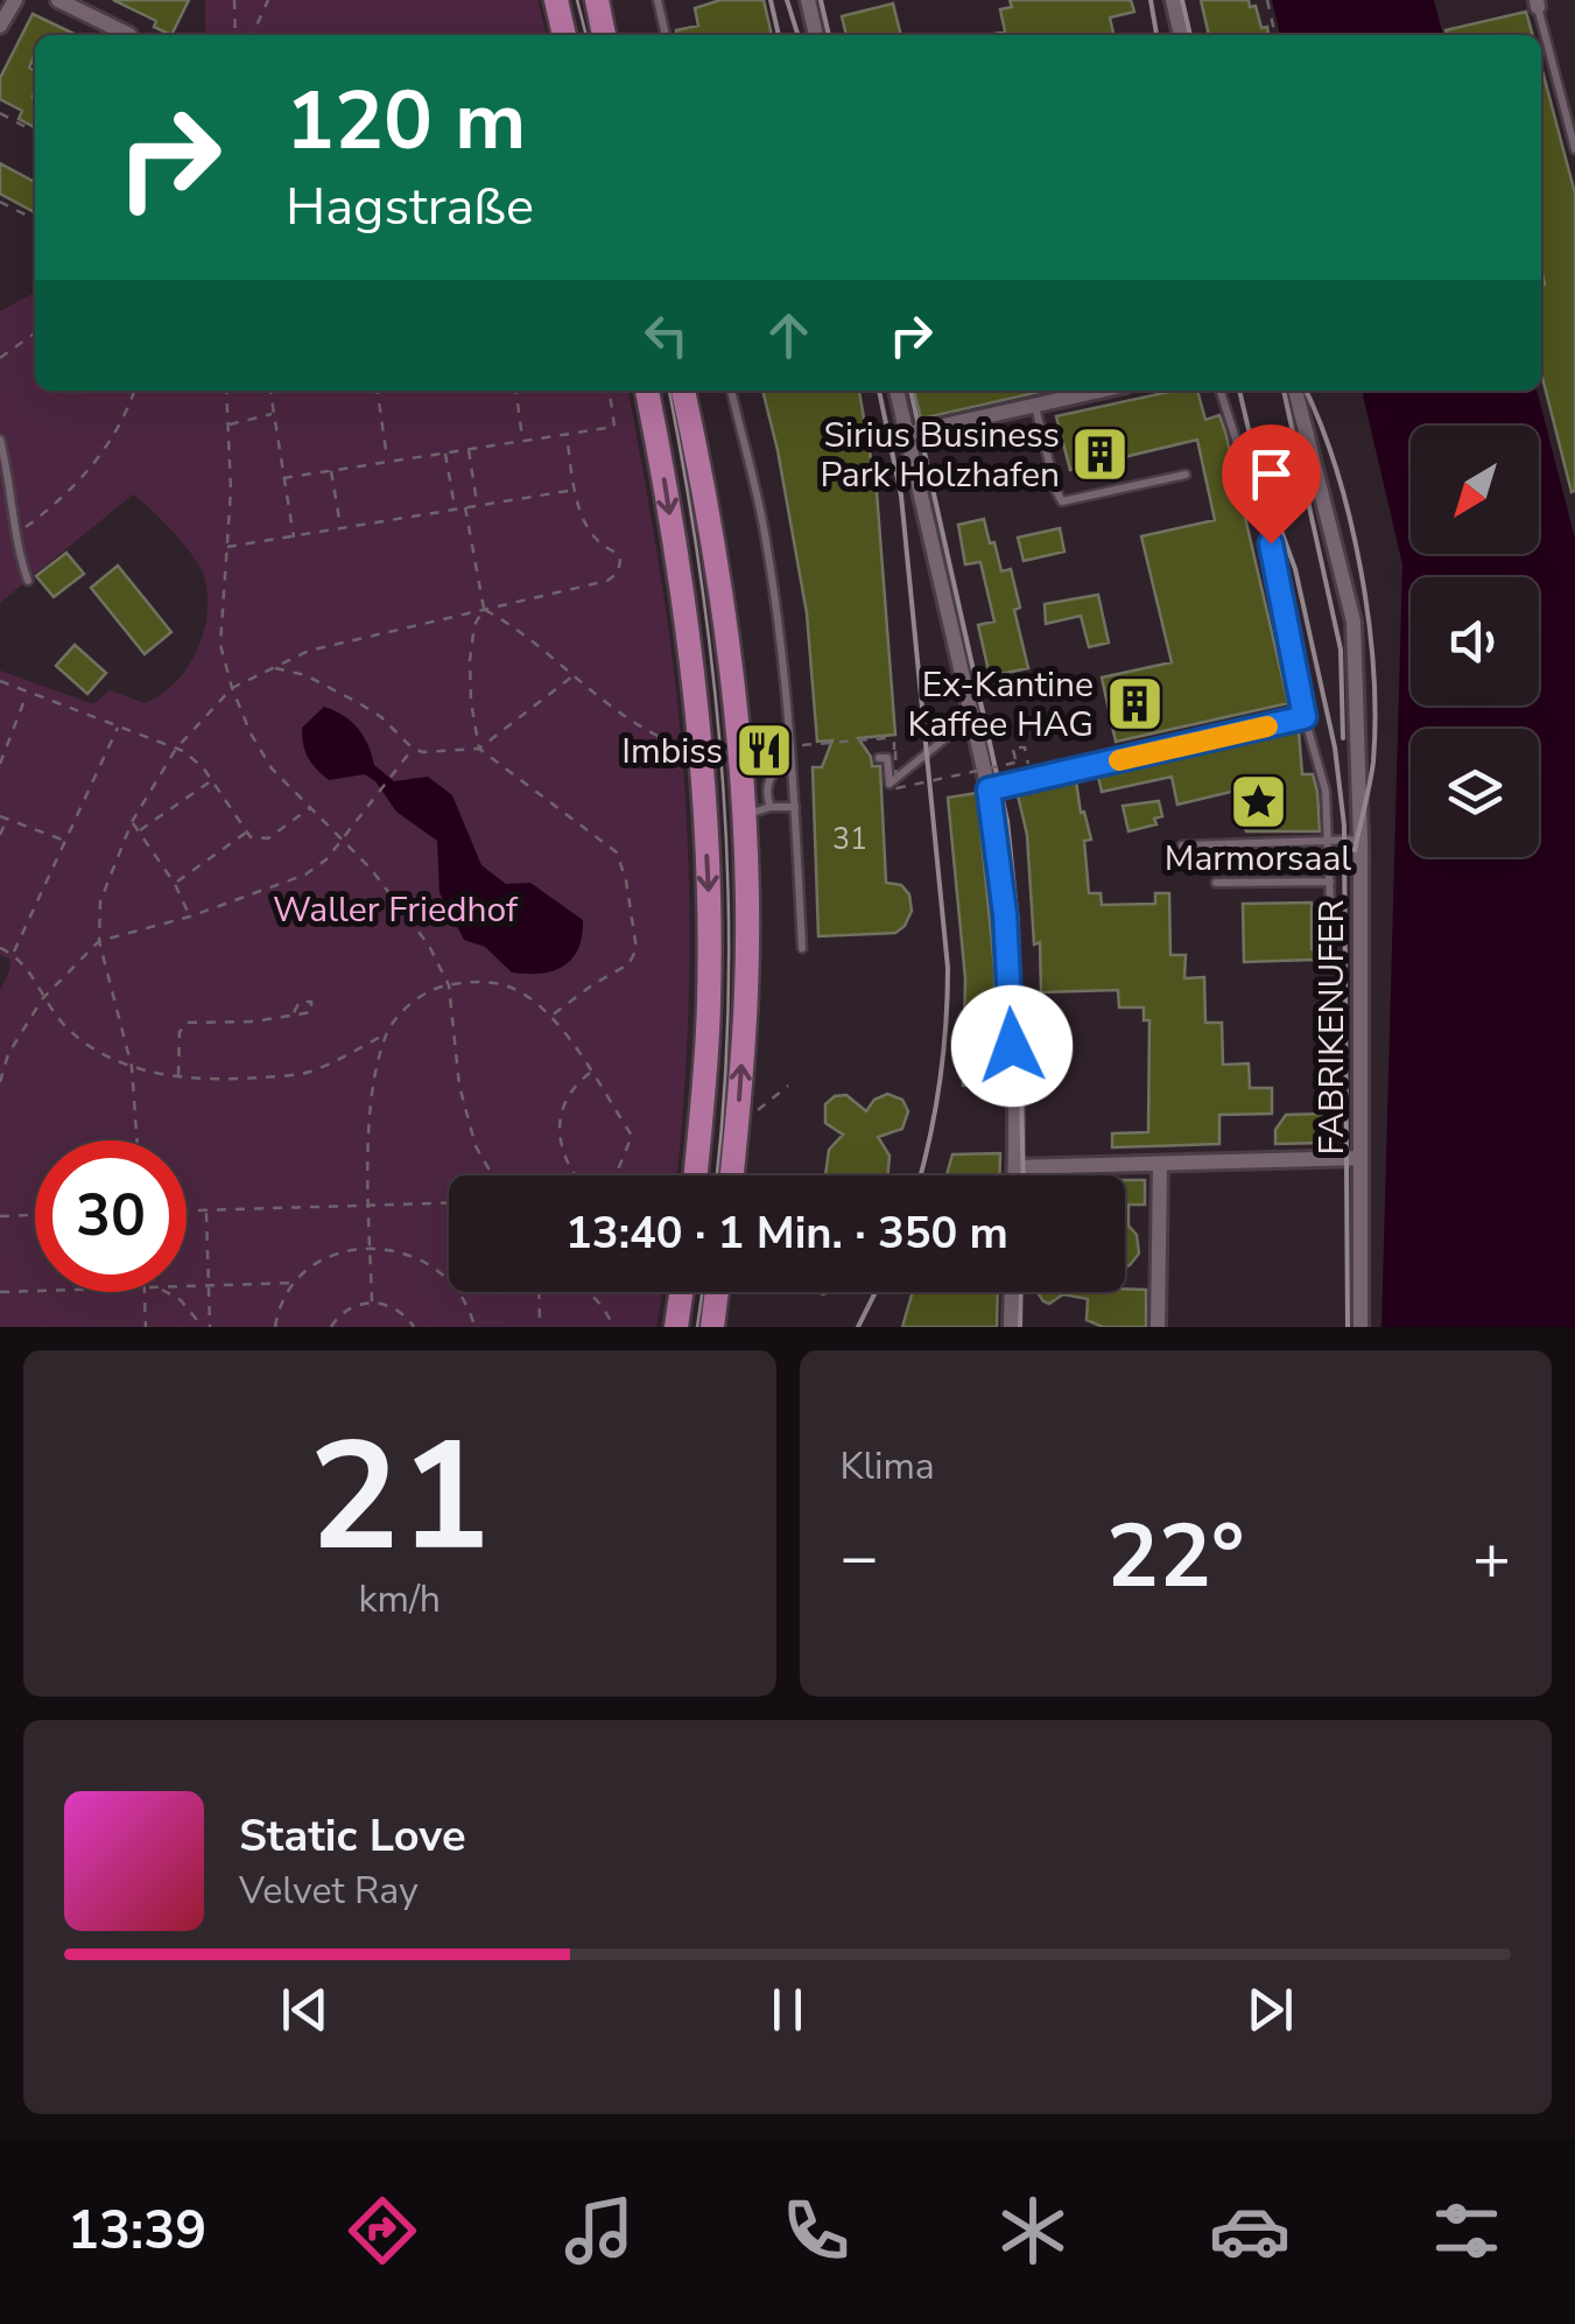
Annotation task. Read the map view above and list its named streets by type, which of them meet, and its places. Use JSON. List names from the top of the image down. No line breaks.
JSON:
{"streets":{"street":["FABRIKENUFER"]},"parks":["Waller Friedhof"],"places":{"building":["Sirius Business Park Holzhafen","Ex-Kantine Kaffee HAG"],"restaurant":["Imbiss"],"place":["Marmorsaal"]},"house_numbers":["31"],"north":"bottom left","page":{"turn":["120 m","Hagstraße"],"limit":"30","trip":"13:40 · 1 Min. · 350 m","tile":[["21","km/h"],"Klima"],"heat":["−","22°","+"],"song":["Static Love","Velvet Ray"],"tabs":"13:39"}}
